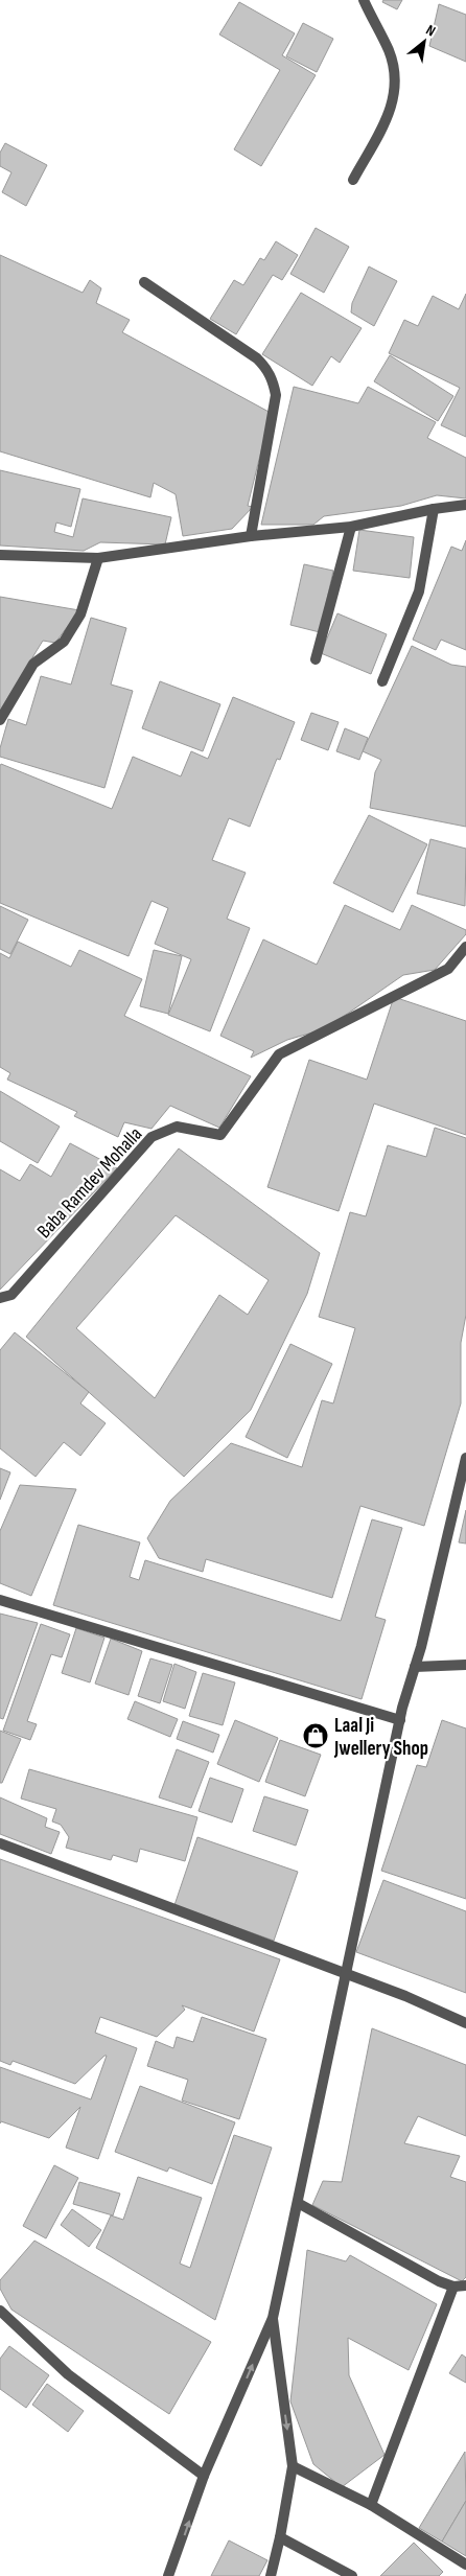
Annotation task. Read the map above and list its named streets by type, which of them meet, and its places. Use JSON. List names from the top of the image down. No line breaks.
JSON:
{"streets":{"street":["Baba Ramdev Mohalla"]},"places":{"shop":["Laal Ji Jwellery Shop"]},"north":"top right"}
